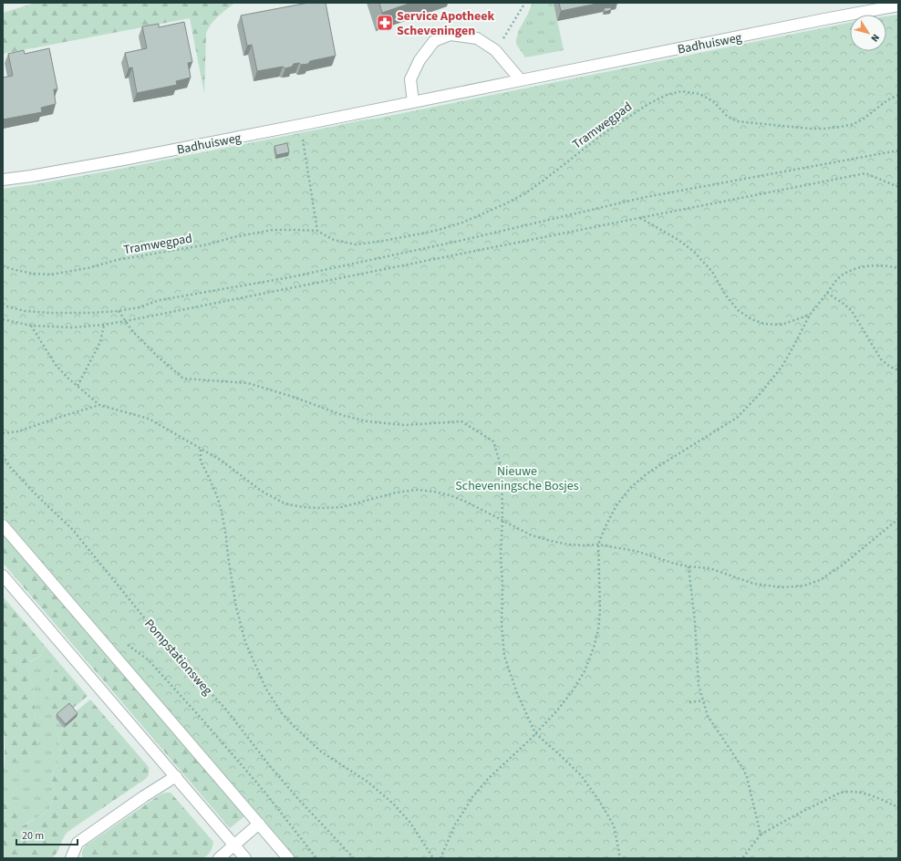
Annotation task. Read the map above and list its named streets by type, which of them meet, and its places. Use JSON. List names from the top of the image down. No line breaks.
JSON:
{"streets":{"street":["Badhuisweg"],"path":["Tramwegpad","Pompstationsweg"]},"parks":["Nieuwe Scheveningsche Bosjes"],"places":{"pharmacy":["Service Apotheek Scheveningen"]},"scale_bar":"20 m","north":"bottom right"}
